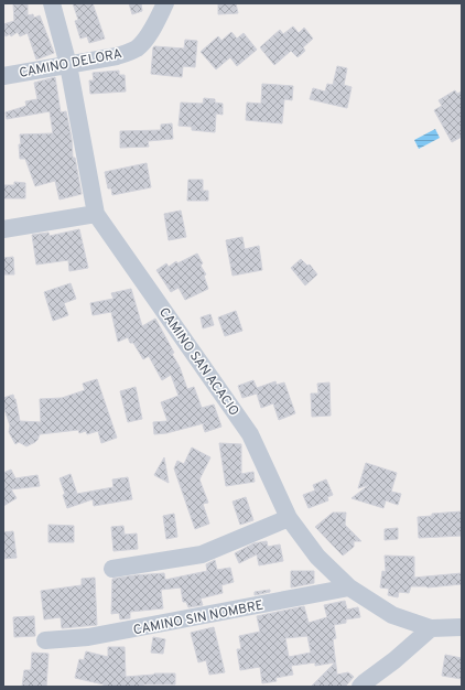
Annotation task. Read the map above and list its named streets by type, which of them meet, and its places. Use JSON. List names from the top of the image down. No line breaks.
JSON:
{"streets":{"street":["CAMINO DELORA","CAMINO SAN ACACIO","CAMINO SIN NOMBRE"]},"crossings":[["CAMINO DELORA","CAMINO SAN ACACIO"],["CAMINO SAN ACACIO","CAMINO SIN NOMBRE"]]}
